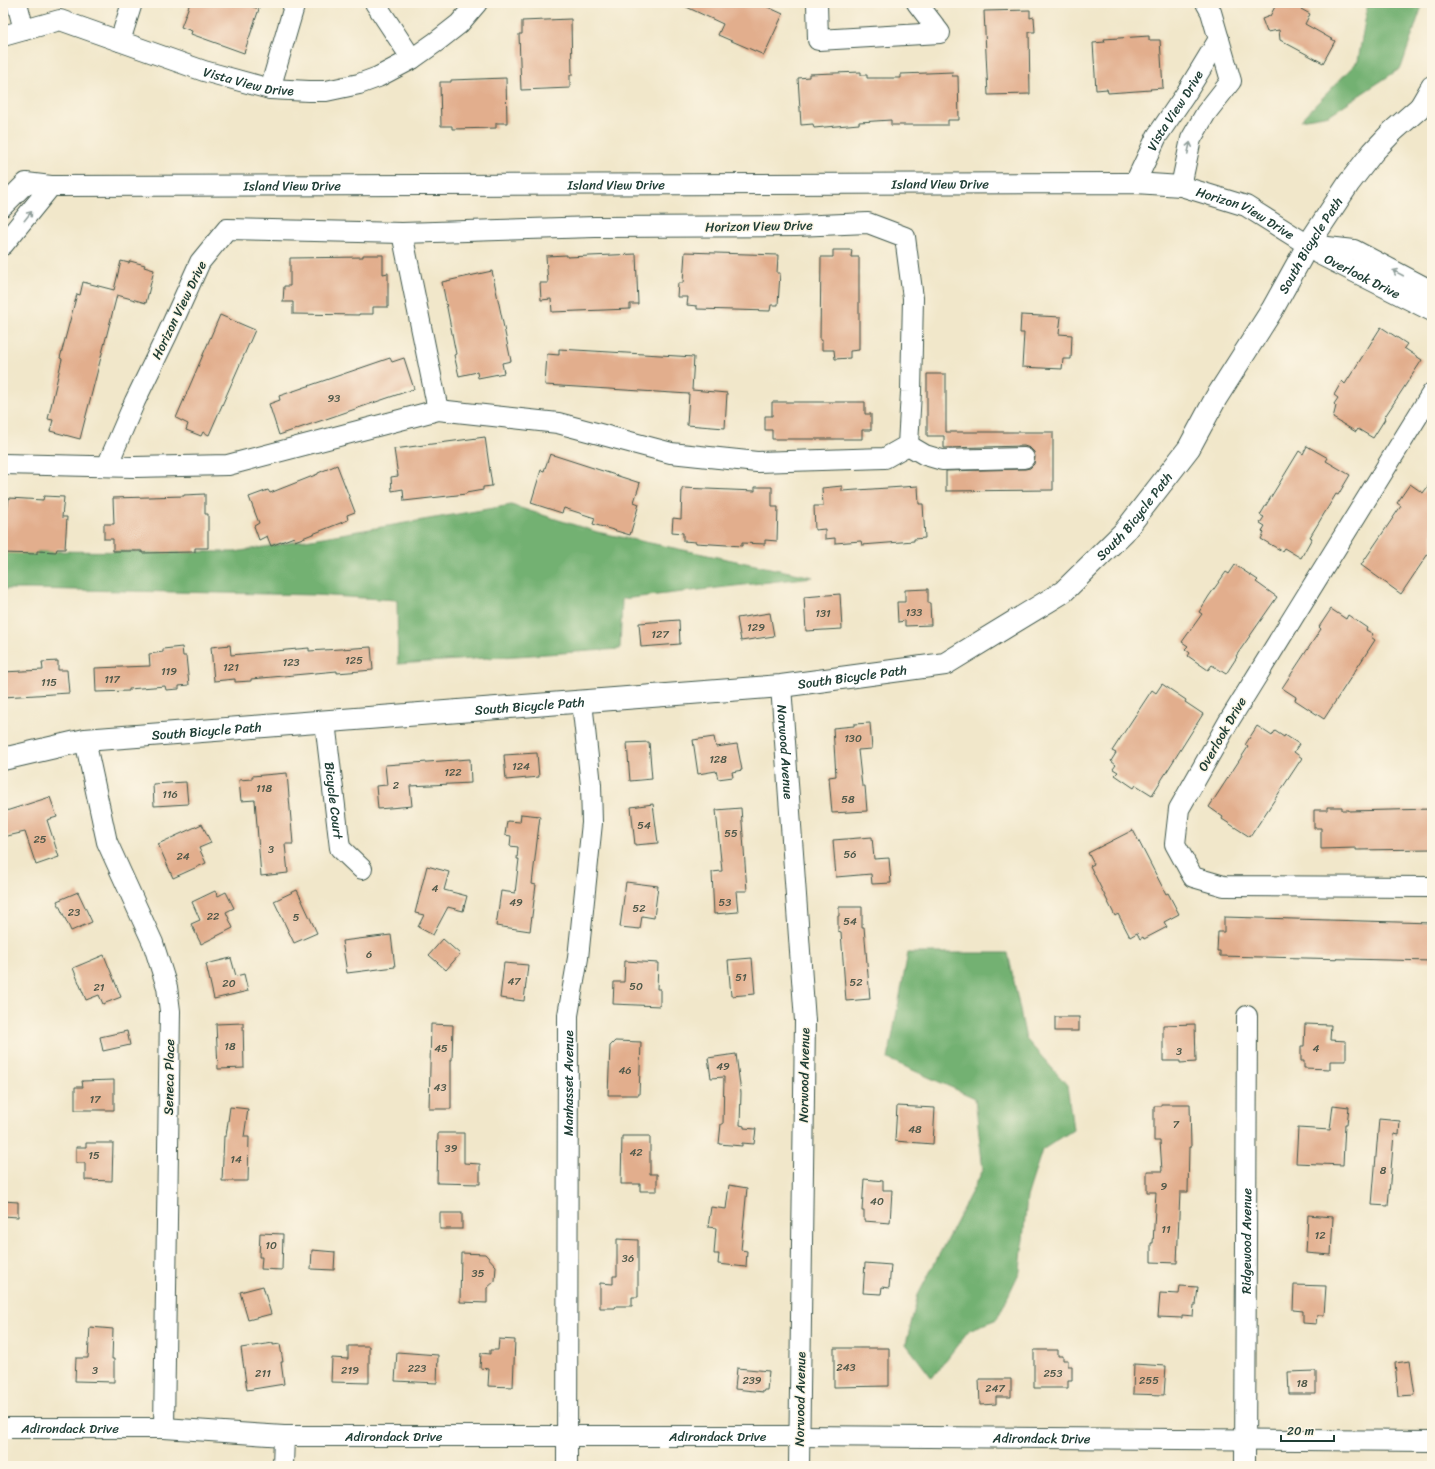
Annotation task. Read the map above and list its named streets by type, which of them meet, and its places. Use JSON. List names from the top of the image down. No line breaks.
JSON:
{"streets":{"main road":["South Bicycle Path"],"street":["Vista View Drive","Island View Drive","Horizon View Drive","Overlook Drive","Norwood Avenue","Bicycle Court","Seneca Place","Manhasset Avenue","Ridgewood Avenue","Adirondack Drive"]},"crossings":[["Vista View Drive","Island View Drive"],["Vista View Drive","Horizon View Drive"],["Island View Drive","Horizon View Drive"],["Horizon View Drive","South Bicycle Path"],["Horizon View Drive","Overlook Drive"],["South Bicycle Path","Overlook Drive"],["South Bicycle Path","Norwood Avenue"],["South Bicycle Path","Bicycle Court"],["South Bicycle Path","Seneca Place"],["South Bicycle Path","Manhasset Avenue"],["Norwood Avenue","Adirondack Drive"],["Seneca Place","Adirondack Drive"],["Manhasset Avenue","Adirondack Drive"],["Ridgewood Avenue","Adirondack Drive"]],"house_numbers":["93","133","131","129","127","125","123","121","119","117","115","130","128","124","122","2","118","116","58","54","55","25","3","56","24","4","49","53","52","23","22","5","54","6","51","47","52","20","50","21","18","45","4","3","49","46","43","17","7","48","39","42","15","14","8","9","40","11","12","10","36","35","243","223","3","219","211","253","239","255","18","247"],"scale_bar":"20 m"}
